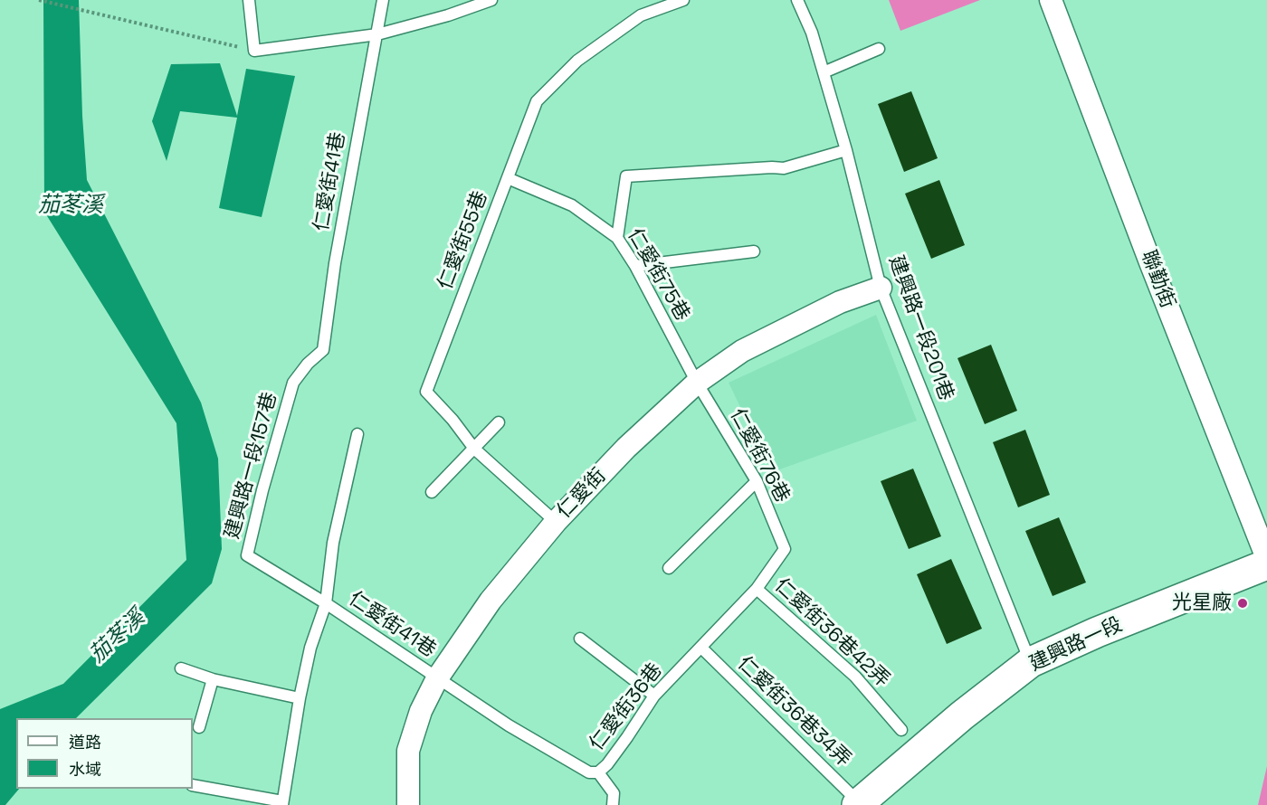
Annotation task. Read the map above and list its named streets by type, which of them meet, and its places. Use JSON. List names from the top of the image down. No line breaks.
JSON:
{"streets":{"street":["聯勤街","仁愛街","建興路一段"],"lane":["仁愛街41巷","仁愛街55巷","仁愛街75巷","建興路一段201巷","仁愛街76巷","建興路一段157巷","仁愛街36巷42弄","仁愛街36巷","仁愛街36巷34弄"]},"crossings":[["仁愛街41巷","建興路一段157巷"],["仁愛街41巷","仁愛街"],["仁愛街41巷","仁愛街36巷"],["仁愛街55巷","仁愛街75巷"],["仁愛街55巷","仁愛街"],["仁愛街75巷","仁愛街76巷"],["仁愛街75巷","仁愛街"],["建興路一段201巷","仁愛街"],["建興路一段201巷","建興路一段"],["仁愛街76巷","仁愛街"],["仁愛街76巷","仁愛街36巷"],["仁愛街","仁愛街36巷"],["仁愛街36巷42弄","仁愛街36巷"],["建興路一段","仁愛街36巷34弄"],["仁愛街36巷","仁愛街36巷34弄"]],"water":["茄苳溪"],"places":["光星廠"],"legend":["道路","水域"]}
